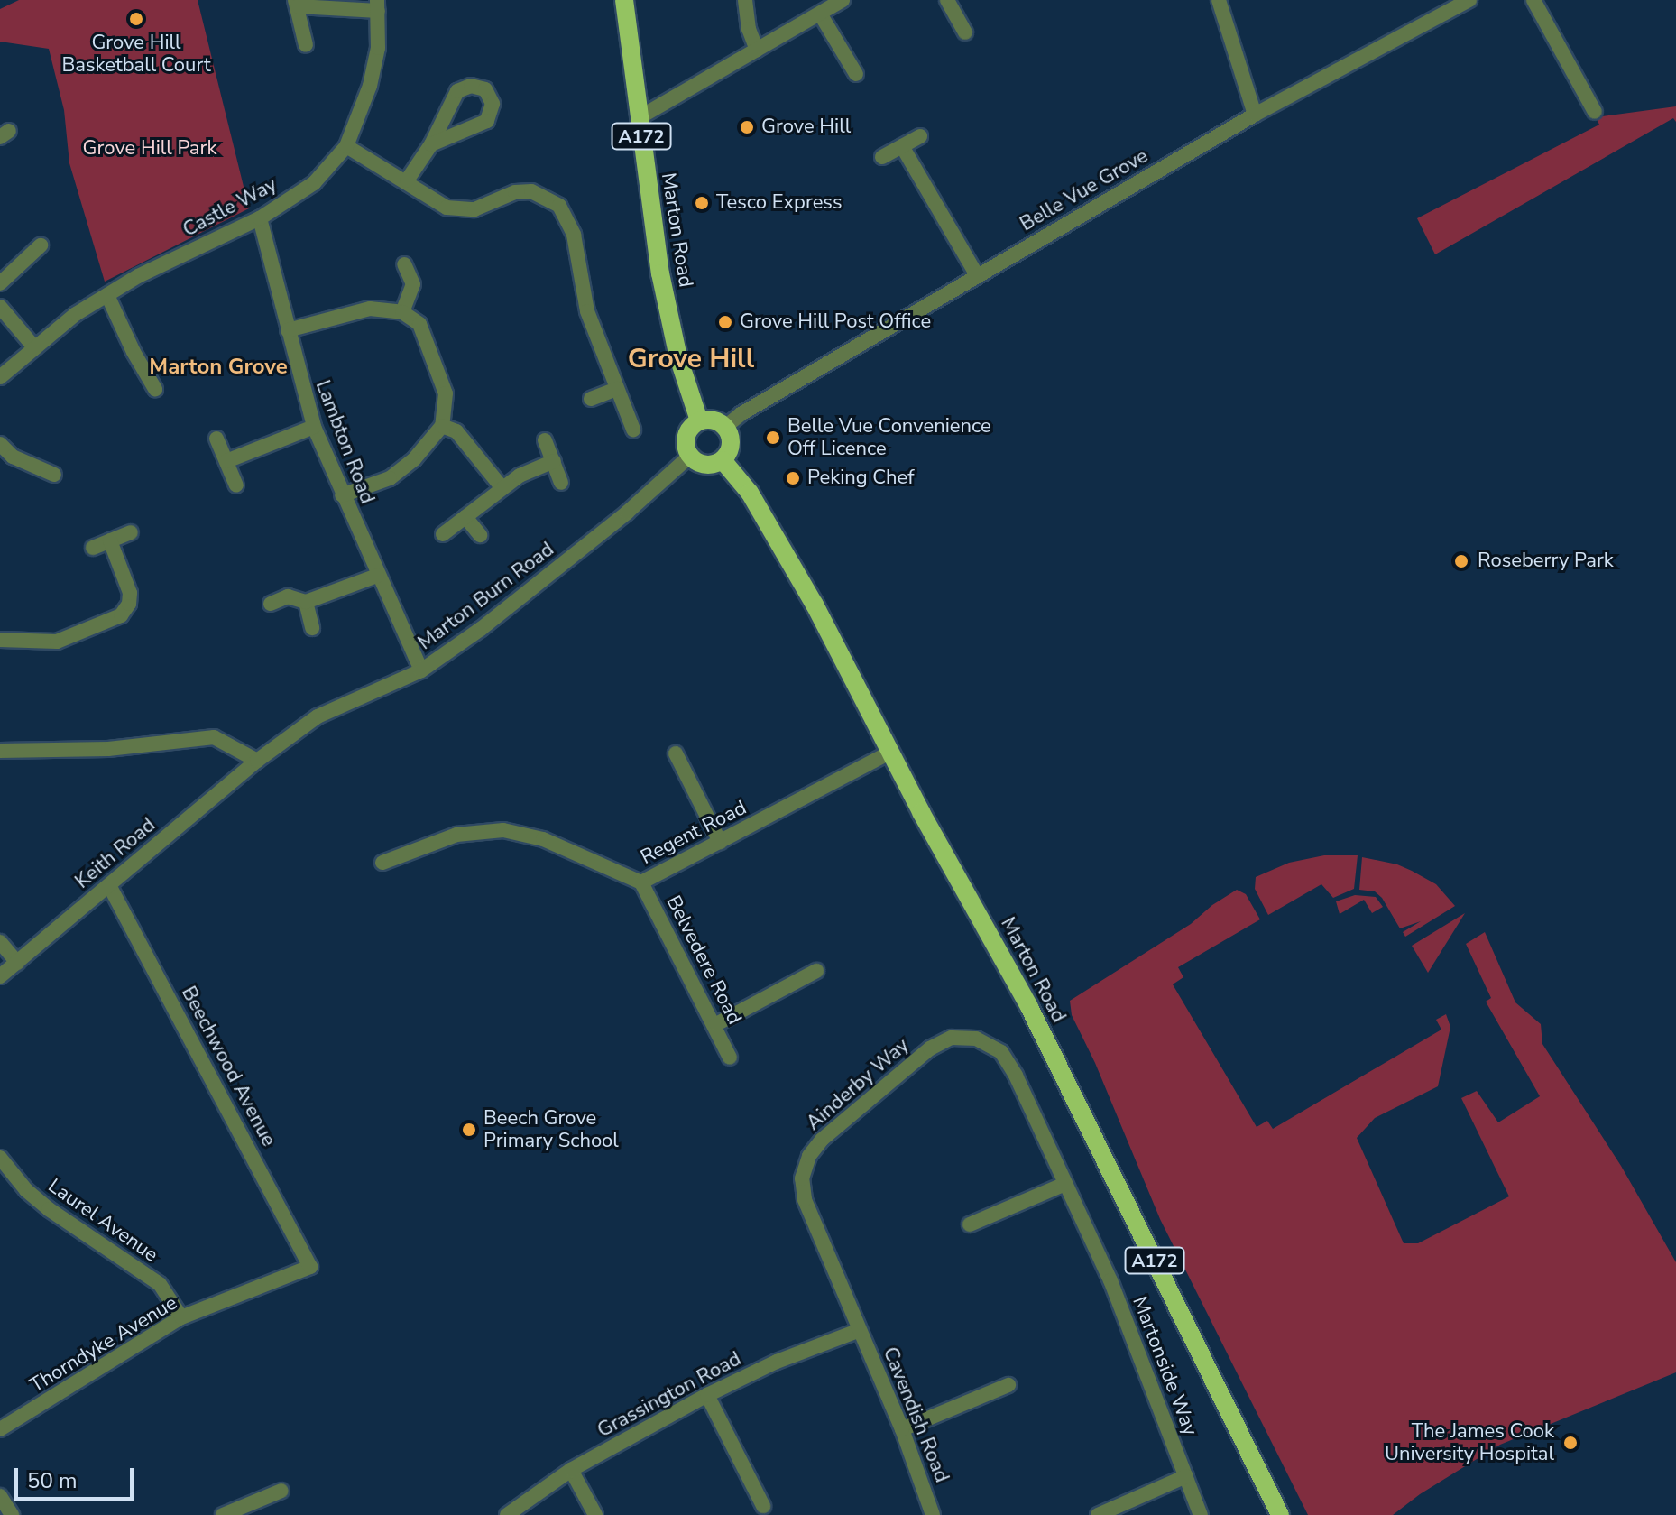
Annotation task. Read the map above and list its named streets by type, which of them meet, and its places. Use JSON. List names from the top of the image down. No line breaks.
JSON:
{"streets":{"main road":["A172","Marton Road"],"street":["Belle Vue Grove","Castle Way","Lambton Road","Marton Burn Road","Regent Road","Keith Road","Belvedere Road","Beechwood Avenue","Ainderby Way","Laurel Avenue","Thorndyke Avenue","Martonside Way","Grassington Road","Cavendish Road"]},"crossings":[["Belle Vue Grove","Marton Road"],["Belle Vue Grove","Marton Burn Road"],["Castle Way","Lambton Road"],["Marton Road","Marton Burn Road"],["Marton Road","Regent Road"],["Lambton Road","Marton Burn Road"],["Marton Burn Road","Keith Road"],["Regent Road","Belvedere Road"],["Keith Road","Beechwood Avenue"],["Beechwood Avenue","Thorndyke Avenue"],["Ainderby Way","Martonside Way"],["Ainderby Way","Grassington Road"],["Ainderby Way","Cavendish Road"],["Laurel Avenue","Thorndyke Avenue"],["Grassington Road","Cavendish Road"]],"districts":["Grove Hill","Marton Grove"],"parks":["Grove Hill Park"],"places":["Grove Hill Basketball Court","Grove Hill","Tesco Express","Grove Hill Post Office","Belle Vue Convenience Off Licence","Peking Chef","Roseberry Park","Beech Grove Primary School","The James Cook University Hospital"],"scale_bar":"50 m"}
